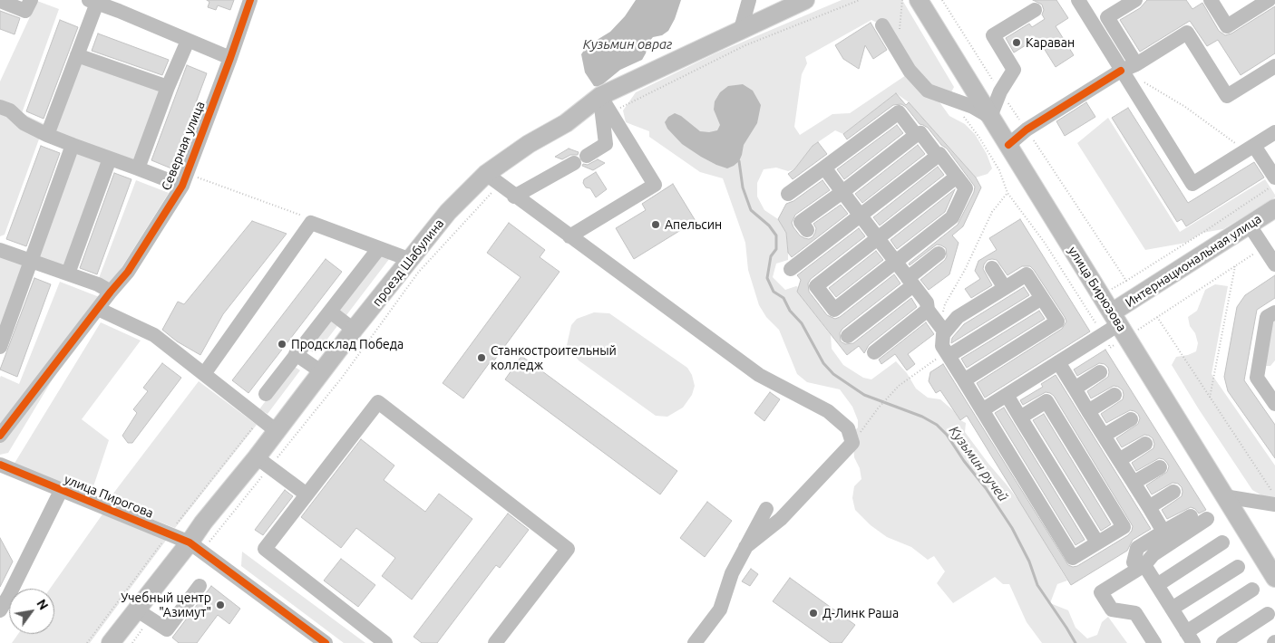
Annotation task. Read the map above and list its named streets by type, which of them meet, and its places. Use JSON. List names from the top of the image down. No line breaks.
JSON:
{"streets":{"main road":["Интернациональная улица","проезд Шабулина","улица Бирюзова"],"street":["Северная улица","улица Пирогова"]},"crossings":[["Интернациональная улица","улица Бирюзова"],["проезд Шабулина","улица Пирогова"]],"water":["Кузьмин овраг","Кузьмин ручей"],"places":["Караван","Апельсин","Продсклад Победа","Станкостроительный колледж","Учебный центр \"Азимут\"","Д-Линк Раша"],"north":"top right"}
